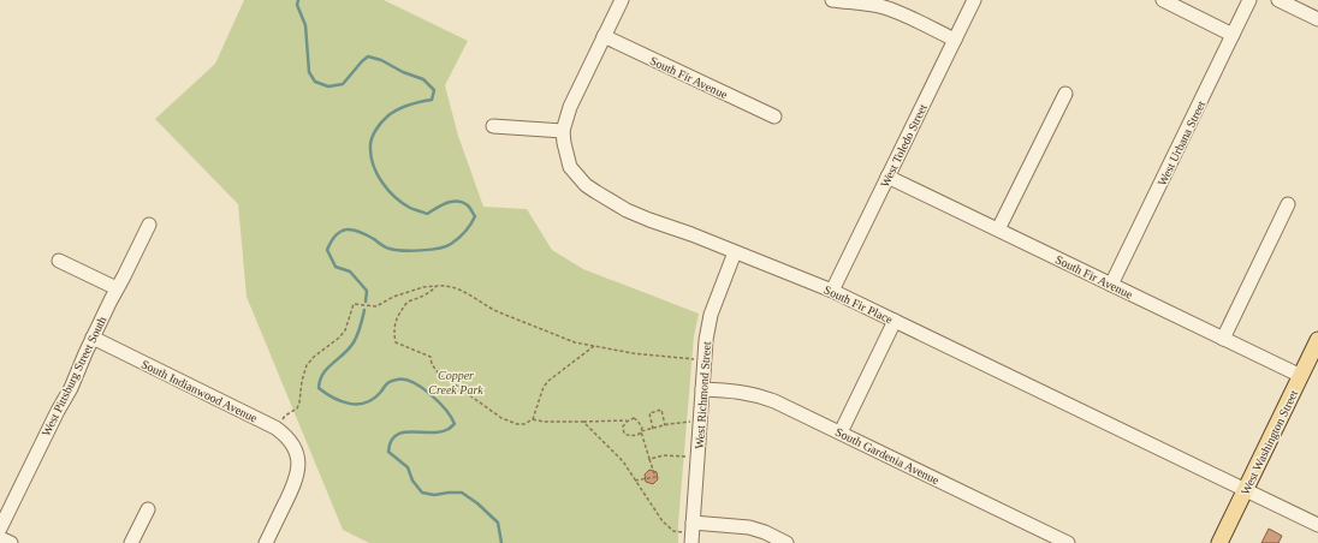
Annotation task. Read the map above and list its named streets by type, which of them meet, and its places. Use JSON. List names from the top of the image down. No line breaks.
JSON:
{"streets":{"main road":["West Washington Street"],"street":["South Fir Avenue","West Urbana Street","West Toledo Street","South Fir Place","West Pittsburg Street South","South Indianwood Avenue","West Richmond Street","South Gardenia Avenue"]},"crossings":[["South Fir Avenue","West Urbana Street"],["South Fir Avenue","West Toledo Street"],["South Fir Avenue","West Washington Street"],["West Toledo Street","South Fir Place"],["South Fir Place","West Richmond Street"],["South Fir Place","West Washington Street"],["West Pittsburg Street South","South Indianwood Avenue"],["West Richmond Street","South Gardenia Avenue"]],"parks":["Copper Creek Park"]}
